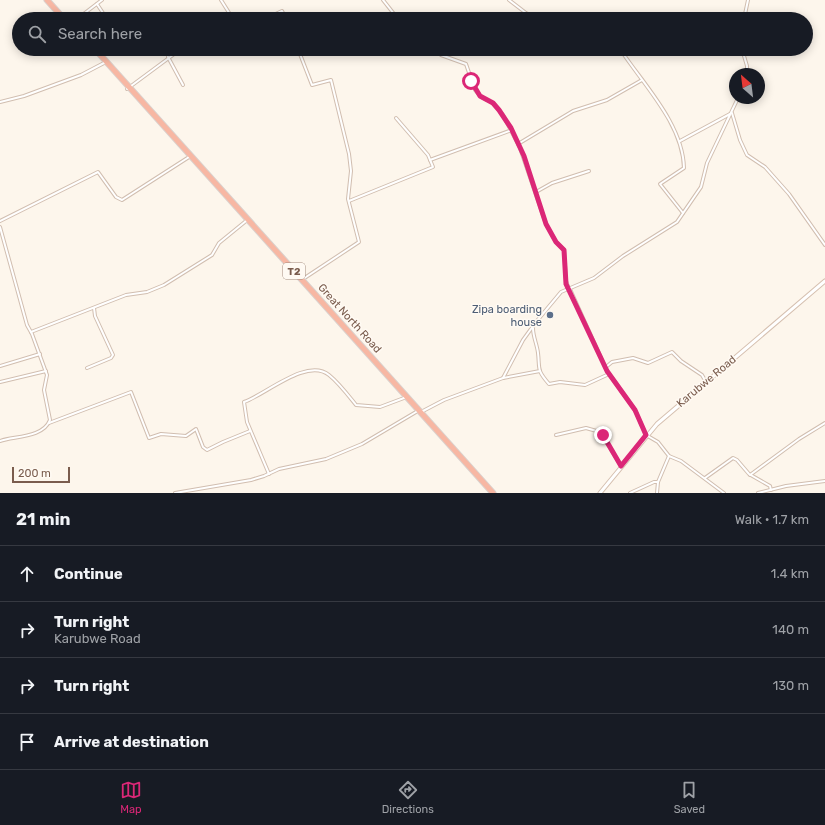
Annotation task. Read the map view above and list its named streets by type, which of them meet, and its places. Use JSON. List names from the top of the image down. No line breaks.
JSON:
{"streets":{"highway":["T2","Great North Road"],"street":["Karubwe Road"]},"places":["Zipa boarding house"],"scale_bar":"200 m","north":"top left","page":{"search":"Search here","scale":"200 m","heading":["21 min","Walk · 1.7 km"],"list":[["Continue","1.4 km"],["Turn right","Karubwe Road","140 m"],["Turn right","130 m"],"Arrive at destination"],"nav":["Map","Directions","Saved"]}}
